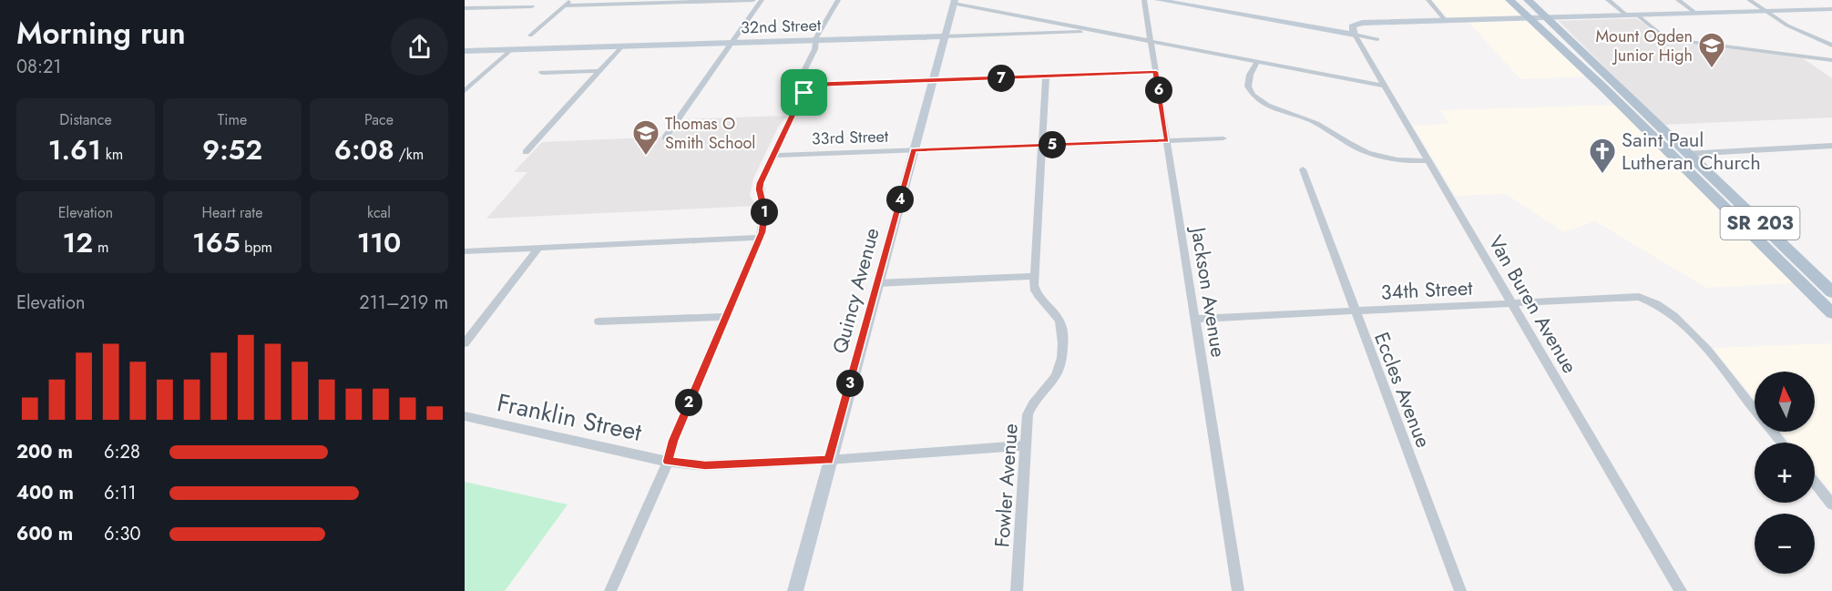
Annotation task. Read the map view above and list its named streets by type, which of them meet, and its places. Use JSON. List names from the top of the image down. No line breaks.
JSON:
{"streets":{"main road":["SR 203"],"street":["32nd Street","33rd Street","34th Street","Quincy Avenue","Jackson Avenue","Van Buren Avenue","Eccles Avenue","Franklin Street","Fowler Avenue"]},"crossings":[["32nd Street","Quincy Avenue"],["33rd Street","Quincy Avenue"],["33rd Street","Jackson Avenue"],["33rd Street","Fowler Avenue"],["34th Street","Jackson Avenue"],["34th Street","Van Buren Avenue"],["34th Street","Eccles Avenue"],["Quincy Avenue","Franklin Street"],["Franklin Street","Fowler Avenue"]],"places":{"school or university":["Mount Ogden Junior High","Thomas O Smith School"],"church":["Saint Paul Lutheran Church"]},"north":"top","page":{"heading":["Morning run","08:21"],"pins":["7","6","5","4","1","3","2"],"stats":[["Distance","1.61 km"],["Time","9:52"],["Pace","6:08 /km"],["Elevation","12 m"],["Heart rate","165 bpm"],["kcal","110"]],"chart":["Elevation","211–219 m"],"map_buttons":["+","−"],"list":[{"name":"200 m","note":"6:28"},{"name":"400 m","note":"6:11"},{"name":"600 m","note":"6:30"}]}}
